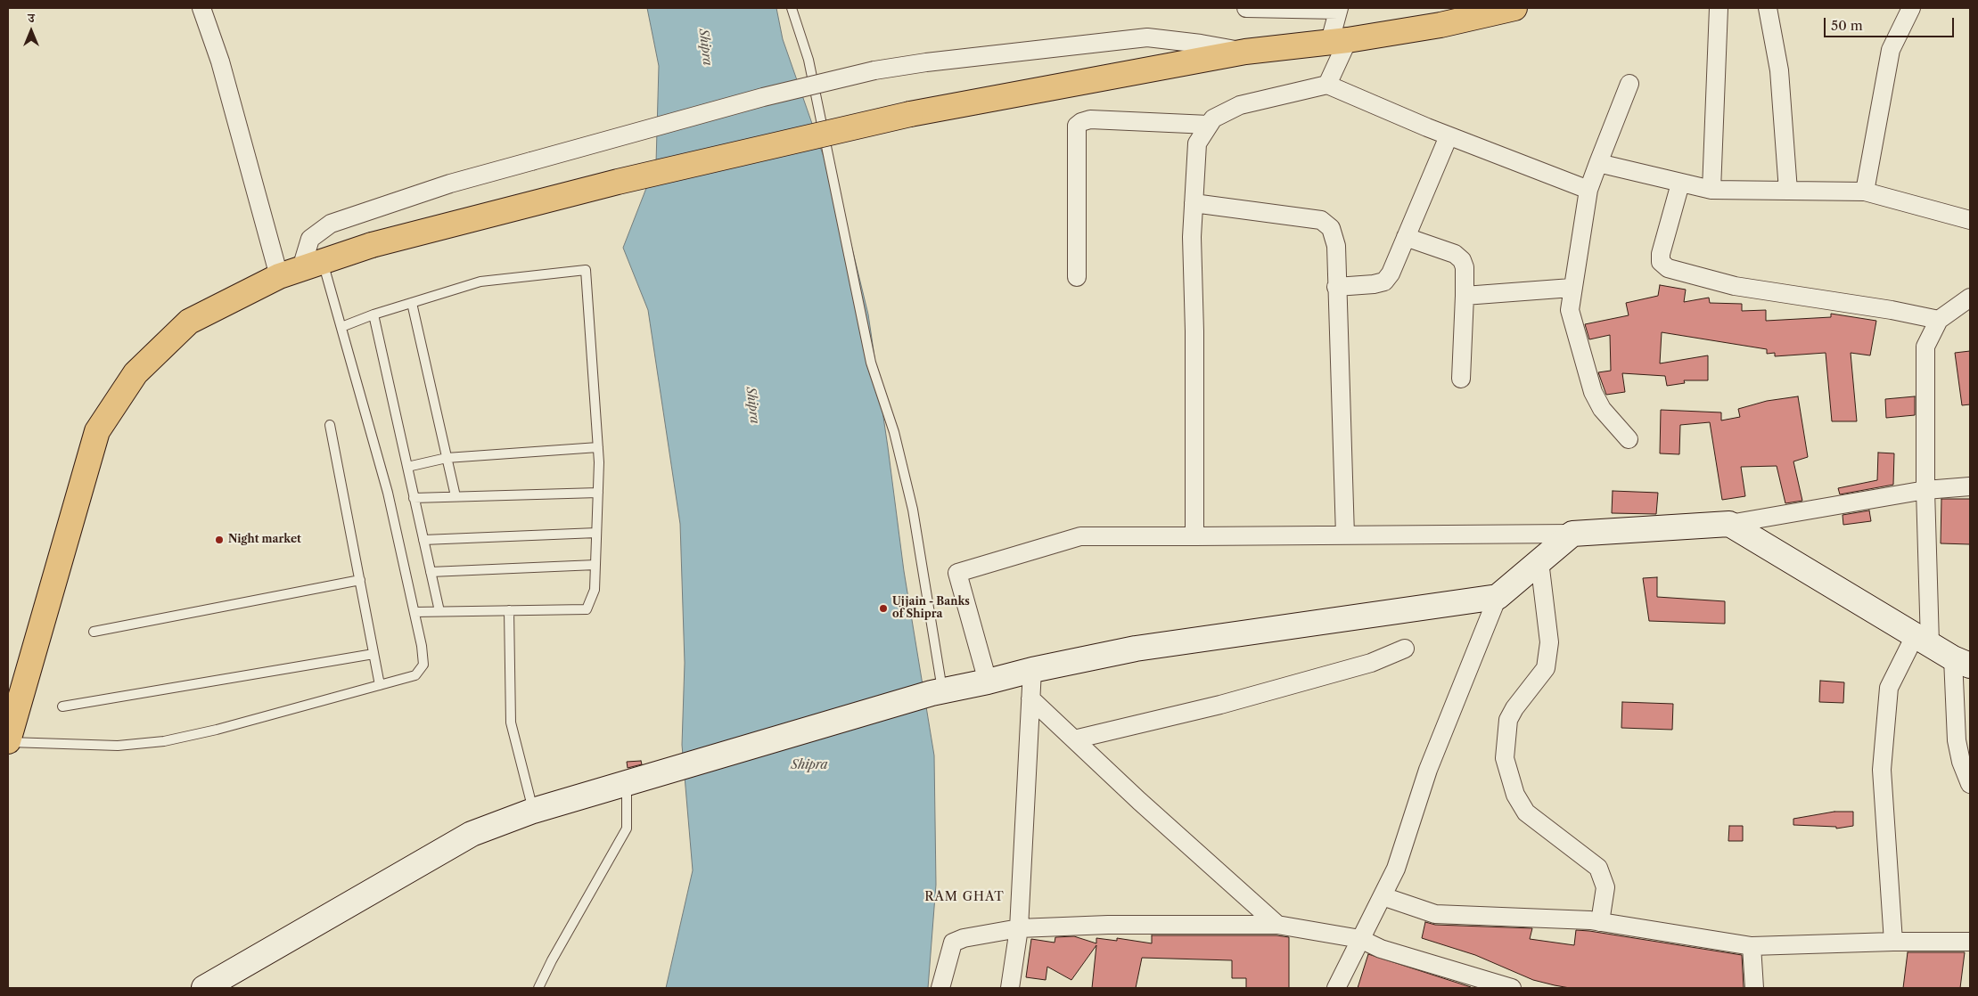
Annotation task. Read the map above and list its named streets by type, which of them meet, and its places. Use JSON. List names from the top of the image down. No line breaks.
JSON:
{"districts":["RAM GHAT"],"water":["Shipra"],"places":["Night market","Ujjain - Banks of Shipra"],"scale_bar":"50 m","north":"top"}
